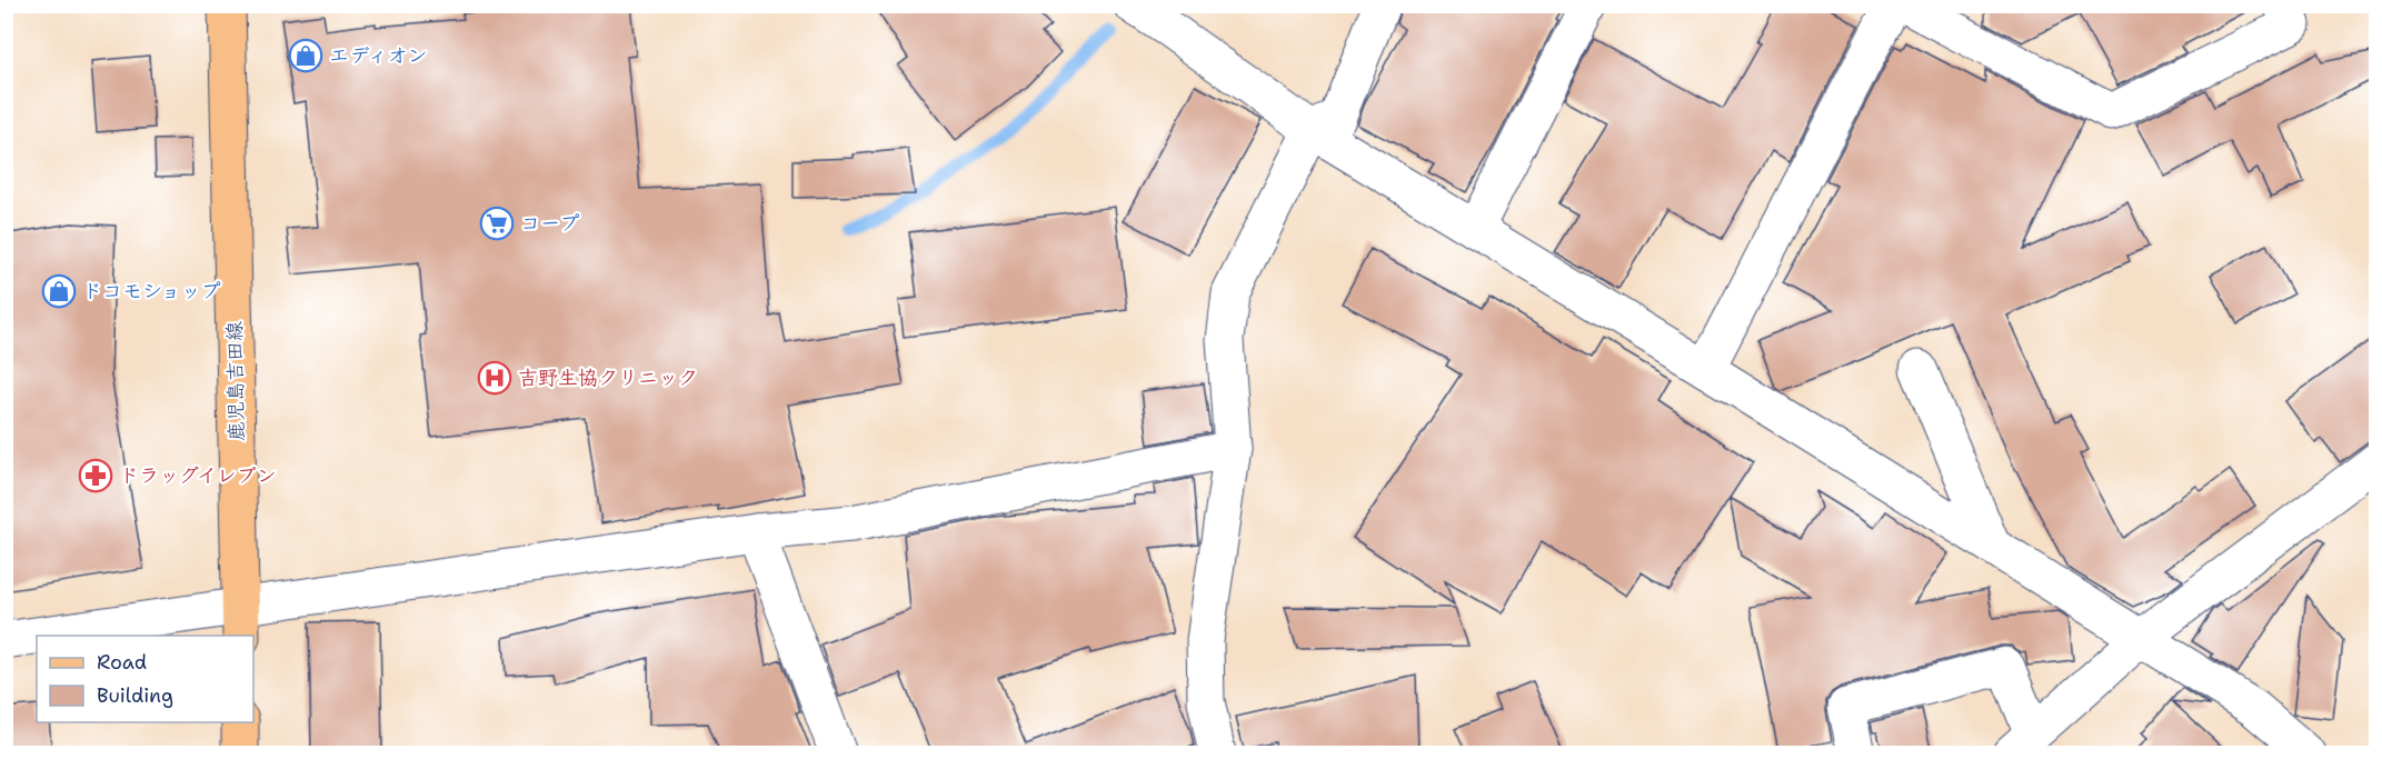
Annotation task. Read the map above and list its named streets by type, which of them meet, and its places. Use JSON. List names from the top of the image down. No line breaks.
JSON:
{"streets":{"main road":["鹿児島吉田線"]},"places":{"shop":["エディオン","ドコモショップ"],"supermarket":["コープ"],"hospital":["吉野生協クリニック"],"pharmacy":["ドラッグイレブン"]},"legend":["Road","Building"]}
